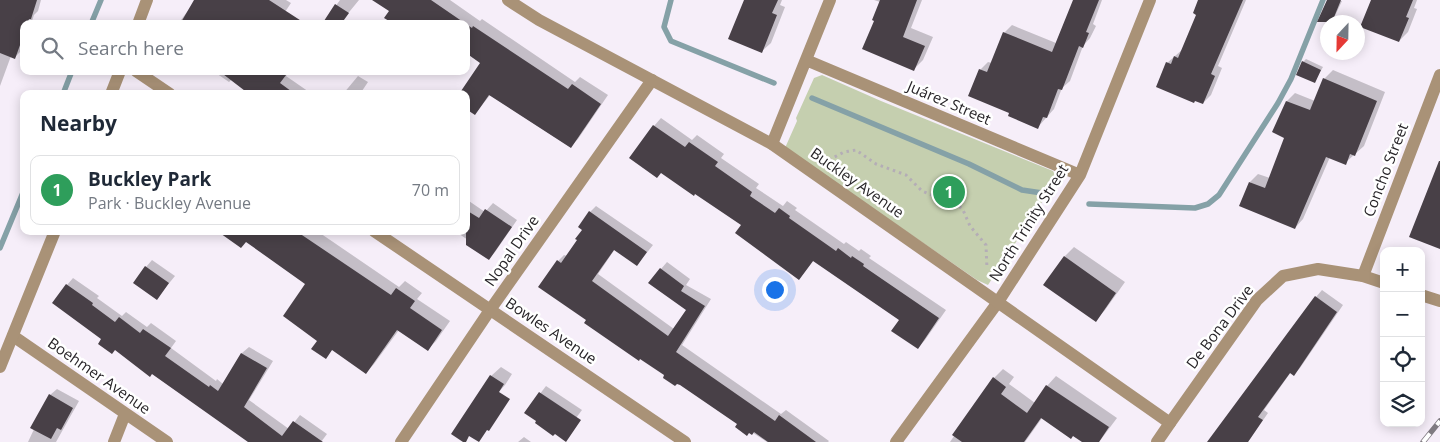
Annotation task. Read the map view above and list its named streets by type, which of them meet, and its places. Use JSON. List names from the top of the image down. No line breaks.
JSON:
{"streets":{"street":["Juárez Street","Concho Street","Buckley Avenue","North Trinity Street","Nopal Drive","De Bona Drive","Bowles Avenue","Boehmer Avenue"]},"crossings":[["Juárez Street","North Trinity Street"],["Concho Street","De Bona Drive"],["Buckley Avenue","North Trinity Street"],["Buckley Avenue","Nopal Drive"],["Buckley Avenue","De Bona Drive"],["Nopal Drive","Bowles Avenue"]],"north":"bottom","page":{"search":"Search here","heading":"Nearby","list":[{"mark":"1","name":"Buckley Park","note":"Park · Buckley Avenue","value":"70 m"}],"pins":"1","map_buttons":["+","−"]}}
